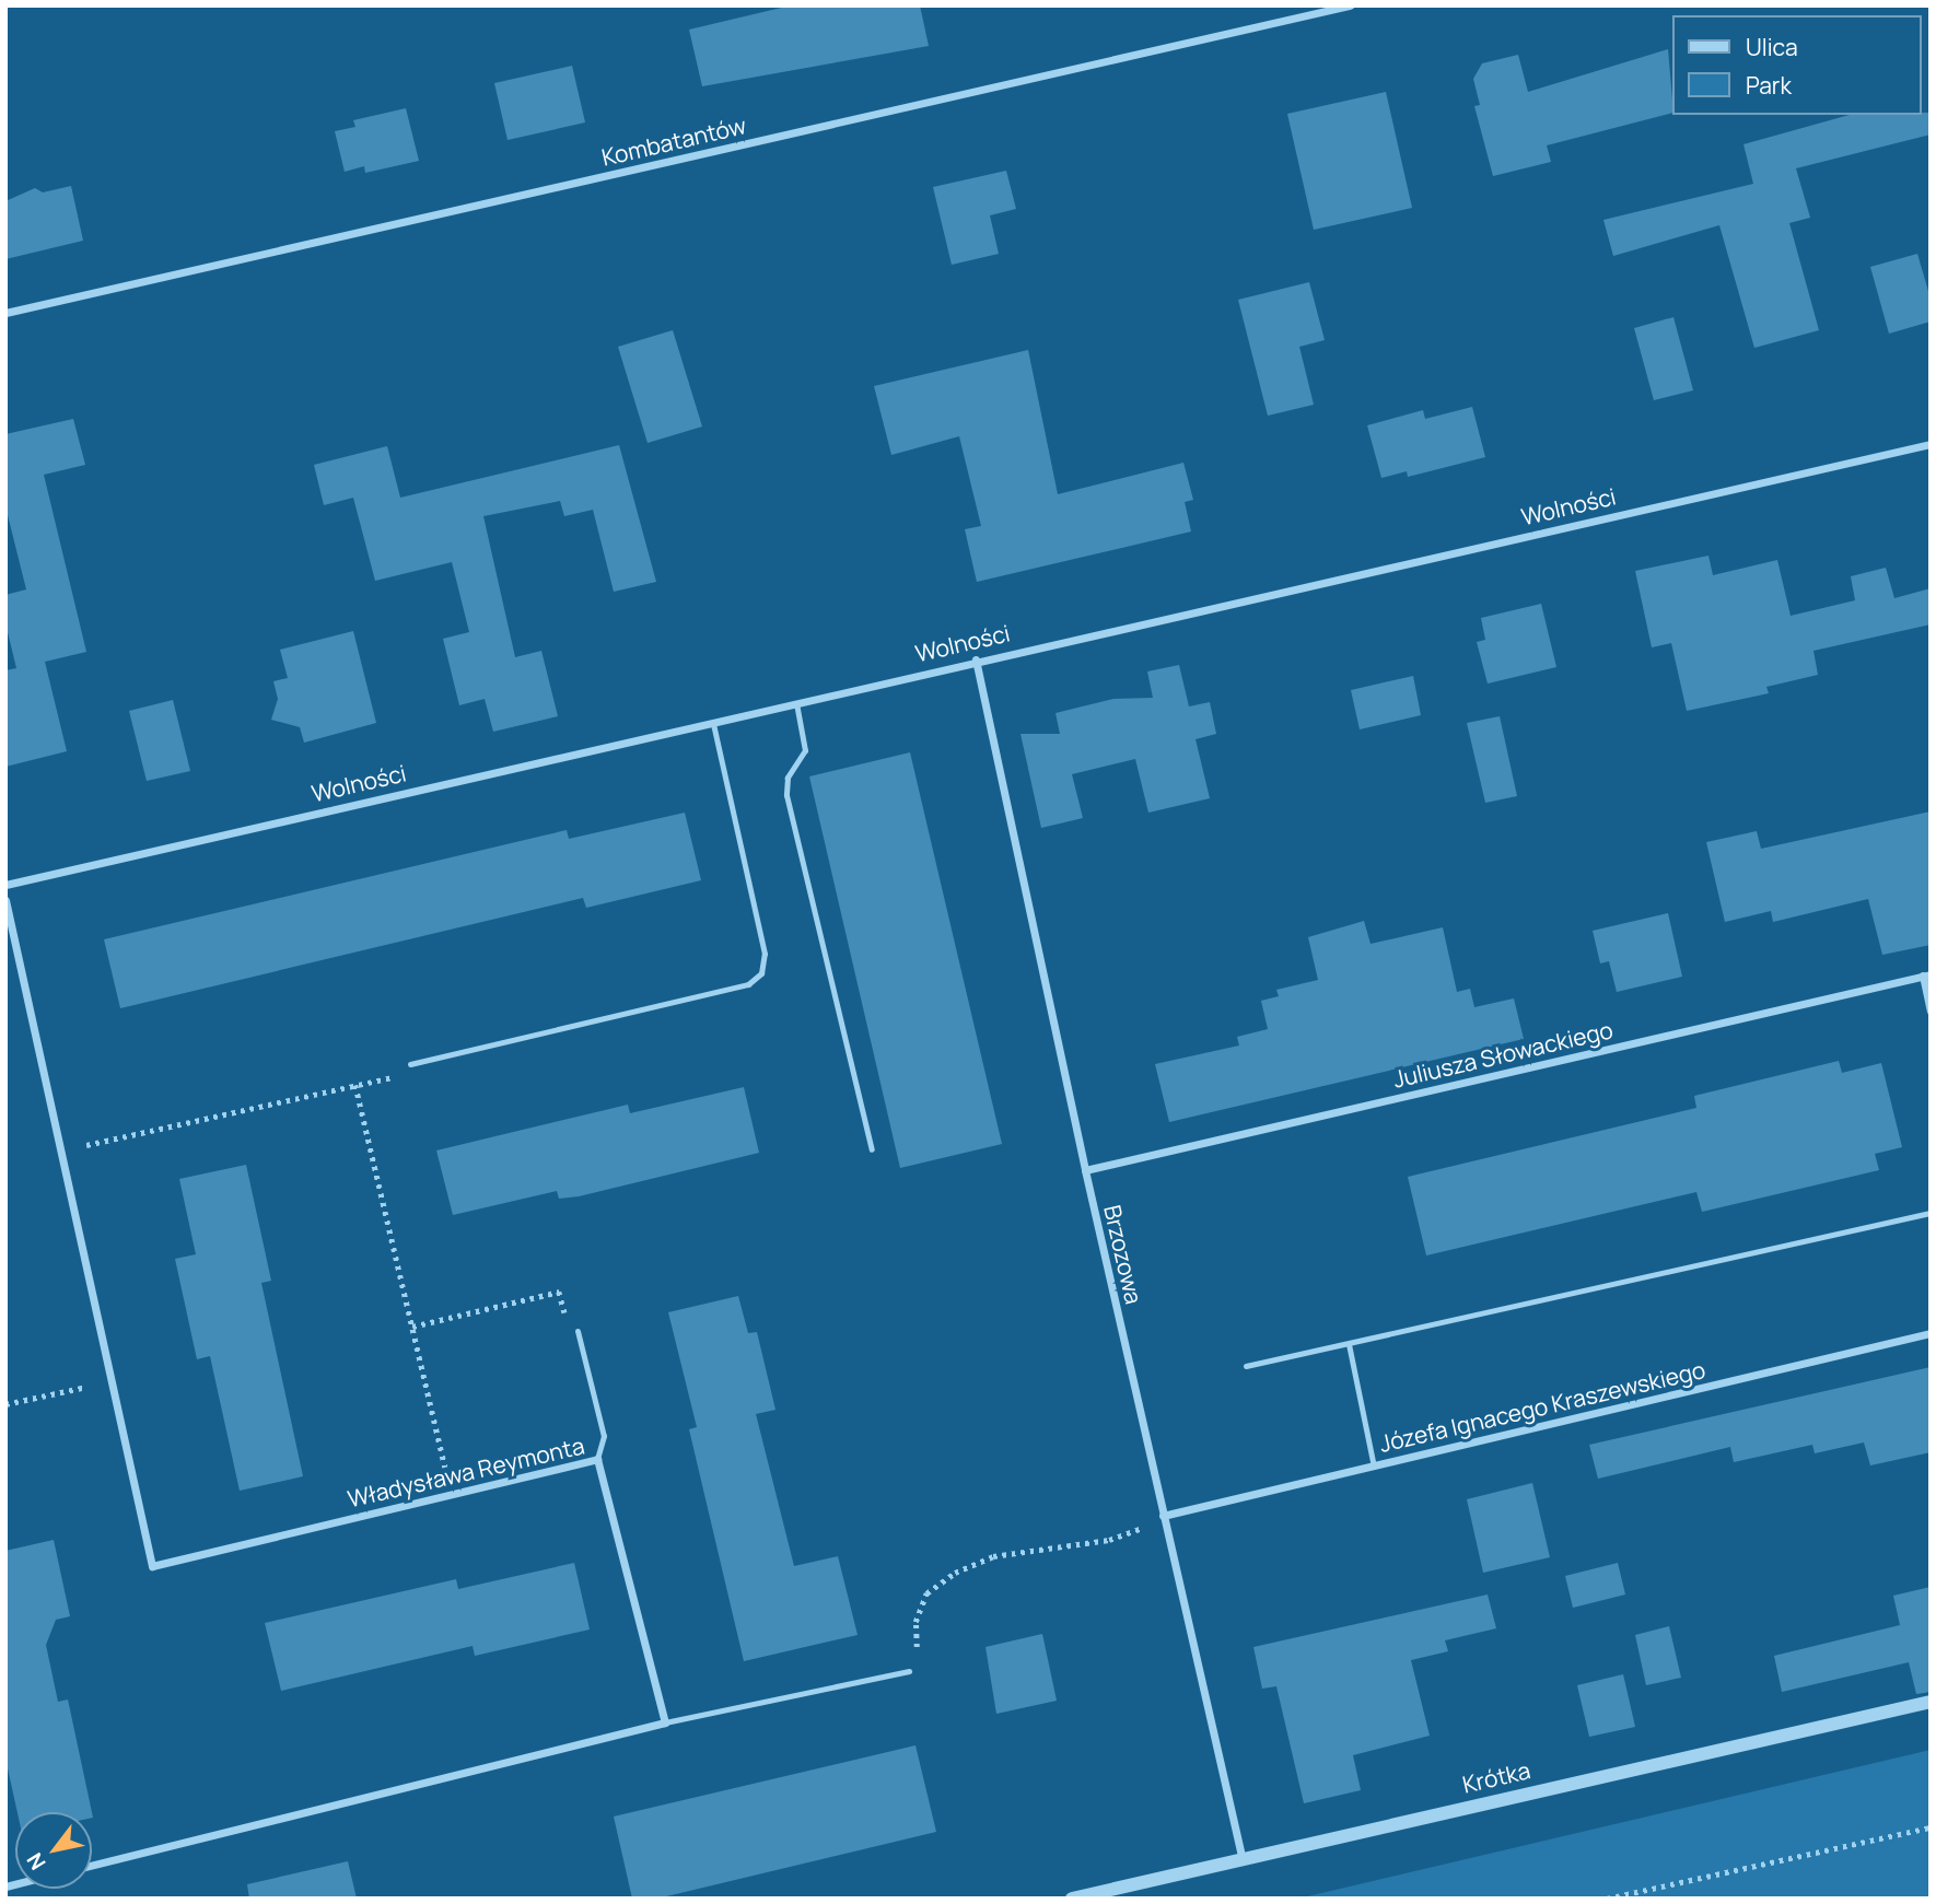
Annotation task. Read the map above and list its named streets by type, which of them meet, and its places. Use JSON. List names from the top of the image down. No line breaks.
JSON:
{"streets":{"street":["Kombatantów","Wolności","Juliusza Słowackiego","Brzozowa","Józefa Ignacego Kraszewskiego","Władysława Reymonta","Krótka"]},"crossings":[["Wolności","Brzozowa"],["Juliusza Słowackiego","Brzozowa"],["Brzozowa","Józefa Ignacego Kraszewskiego"],["Brzozowa","Krótka"]],"legend":["Ulica","Park"],"north":"bottom left"}
